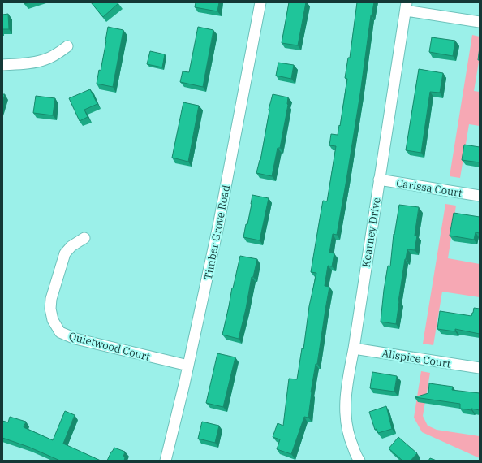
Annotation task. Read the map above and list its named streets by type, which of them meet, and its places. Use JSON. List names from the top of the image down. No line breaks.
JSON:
{"streets":{"street":["Carissa Court","Timber Grove Road","Kearney Drive","Quietwood Court","Allspice Court"]},"crossings":[["Carissa Court","Kearney Drive"],["Timber Grove Road","Quietwood Court"],["Kearney Drive","Allspice Court"]]}
